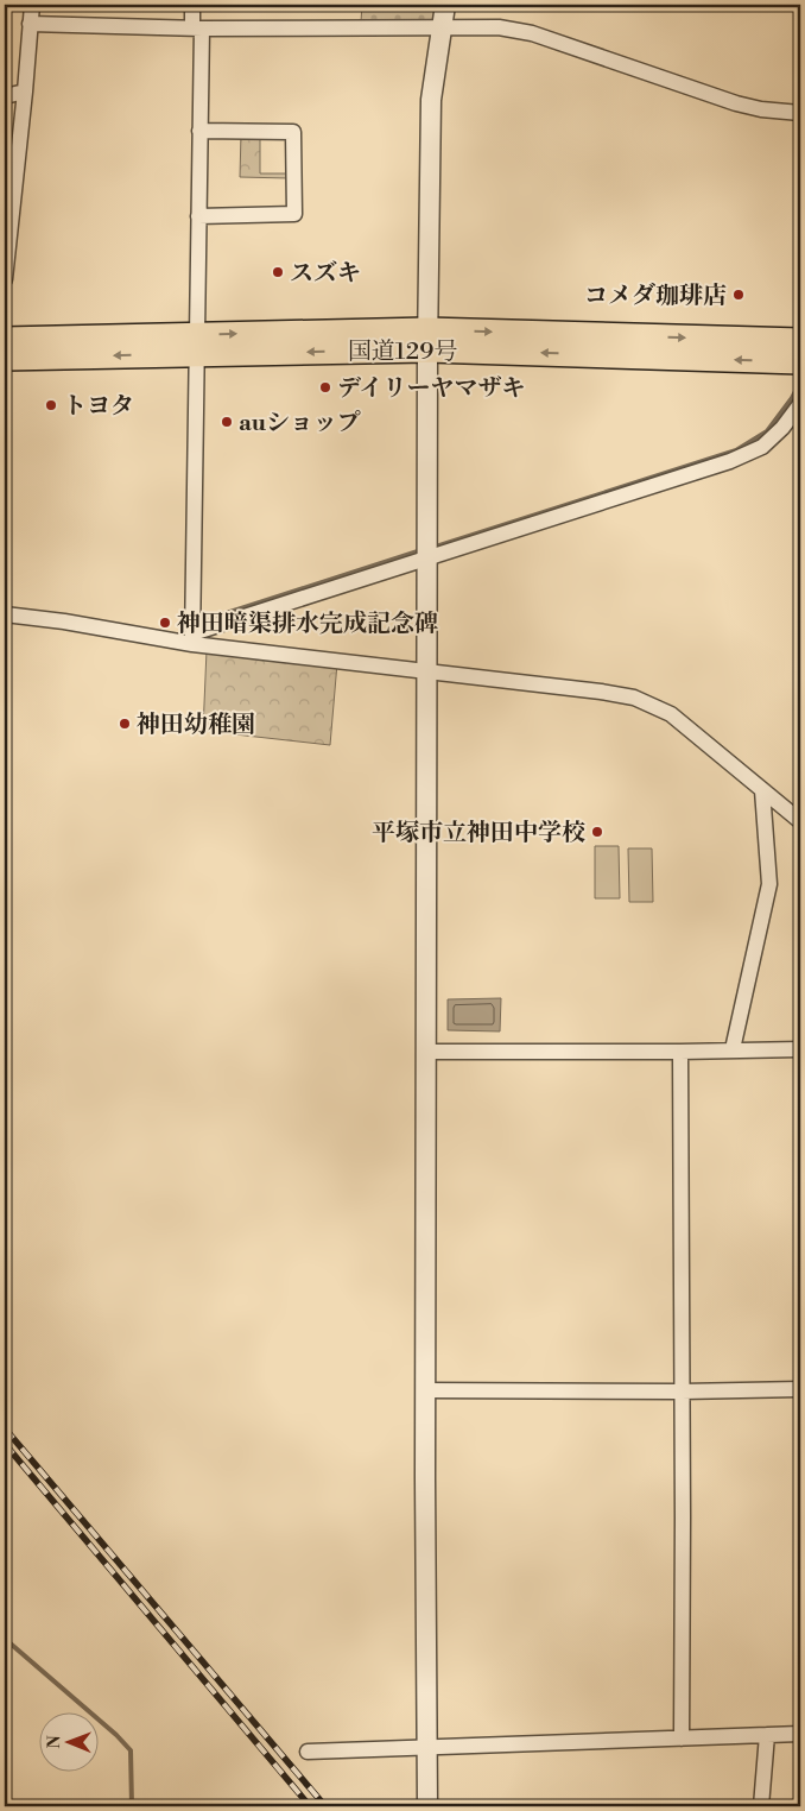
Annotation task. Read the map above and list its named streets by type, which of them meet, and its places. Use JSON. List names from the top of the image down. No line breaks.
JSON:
{"streets":{"highway":["国道129号"]},"places":["スズキ","コメダ珈琲店","デイリーヤマザキ","トヨタ","auショップ","神田暗渠排水完成記念碑","神田幼稚園","平塚市立神田中学校"],"north":"left"}
